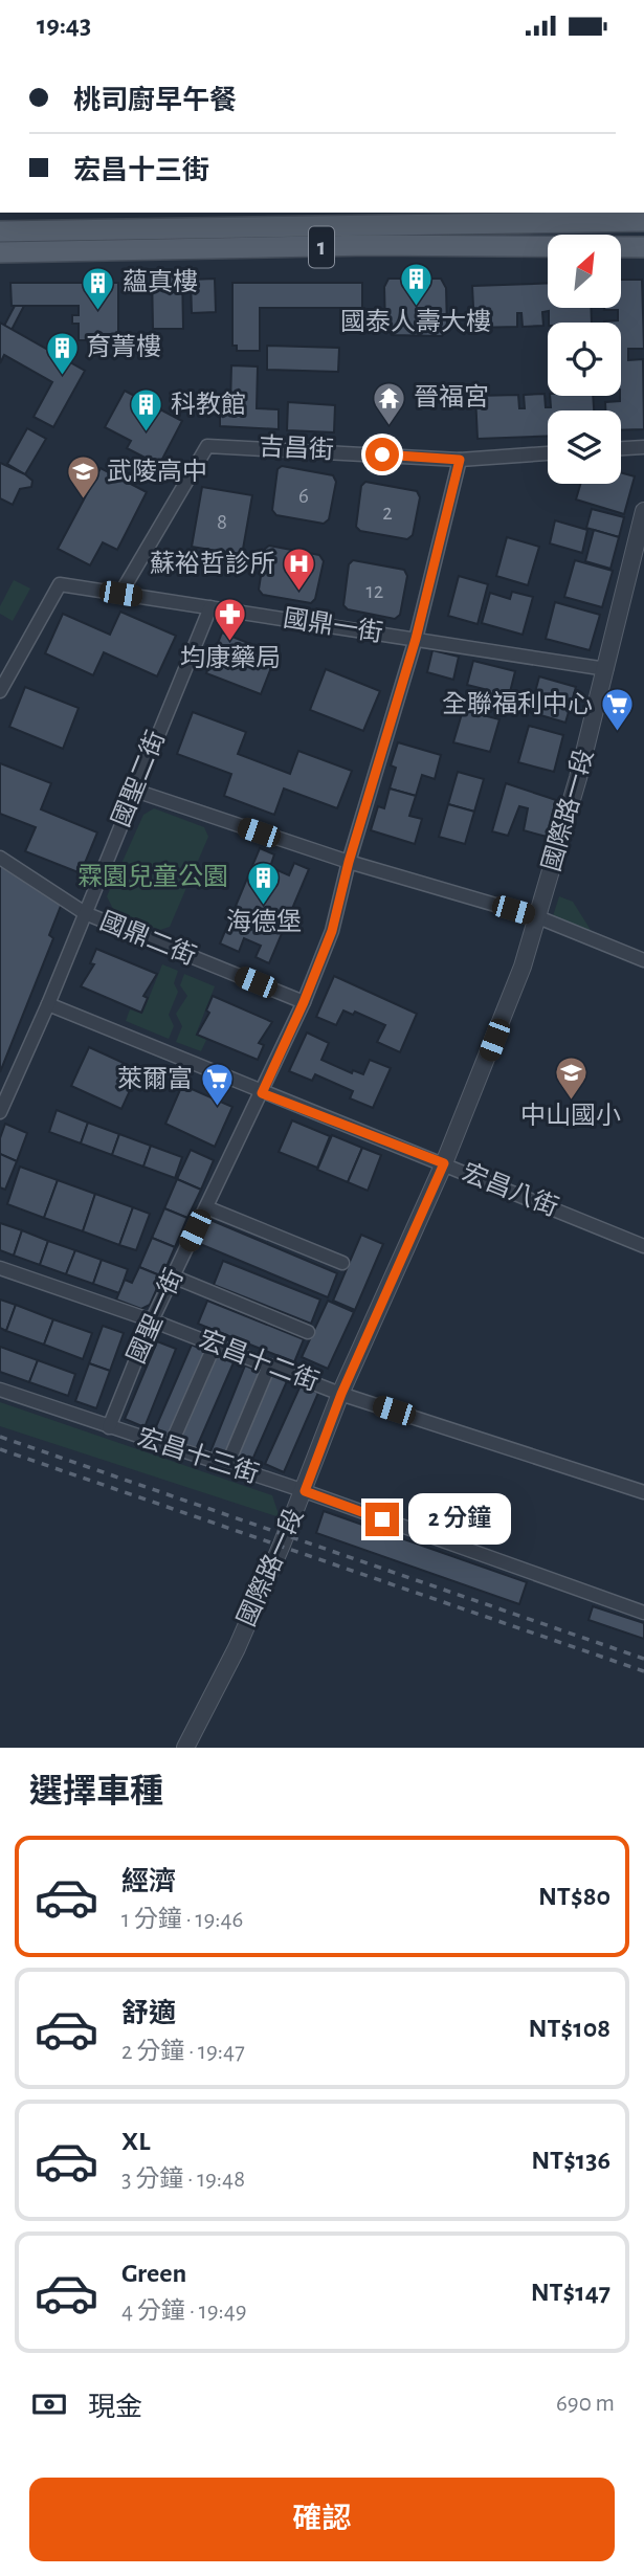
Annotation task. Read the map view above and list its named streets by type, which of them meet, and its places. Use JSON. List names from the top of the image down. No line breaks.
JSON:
{"streets":{"main road":["1"],"street":["吉昌街","國鼎一街","國聖二街","國際路一段","國鼎二街","宏昌八街","國聖一街","宏昌十二街","宏昌十三街"]},"crossings":[["吉昌街","國鼎一街"],["吉昌街","國聖一街"],["國鼎一街","國聖二街"],["國鼎一街","國際路一段"],["國鼎一街","國聖一街"],["國聖二街","國鼎二街"],["國聖二街","宏昌八街"],["國際路一段","宏昌八街"],["國際路一段","宏昌十二街"],["國際路一段","宏昌十三街"],["國鼎二街","國聖一街"],["宏昌八街","國聖一街"],["國聖一街","宏昌十二街"],["國聖一街","宏昌十三街"]],"parks":["霖園兒童公園"],"places":{"building":["國泰人壽大樓","蘊真樓","育菁樓","科教館","海德堡"],"temple":["晉福宮"],"school or university":["武陵高中","中山國小"],"hospital":["蘇裕哲診所"],"pharmacy":["均康藥局"],"supermarket":["全聯福利中心","萊爾富"]},"house_numbers":["6","2","8","12"],"north":"top right","page":{"status":"19:43","banner":["桃司廚早午餐","宏昌十三街"],"bubble":"2 分鐘","heading":"選擇車種","list":[{"name":"經濟","note":"1 分鐘 · 19:46","value":"NT$80"},{"name":"舒適","note":"2 分鐘 · 19:47","value":"NT$108"},{"name":"XL","note":"3 分鐘 · 19:48","value":"NT$136"},{"name":"Green","note":"4 分鐘 · 19:49","value":"NT$147"}],"pay":["現金","690 m"],"buttons":"確認"}}
